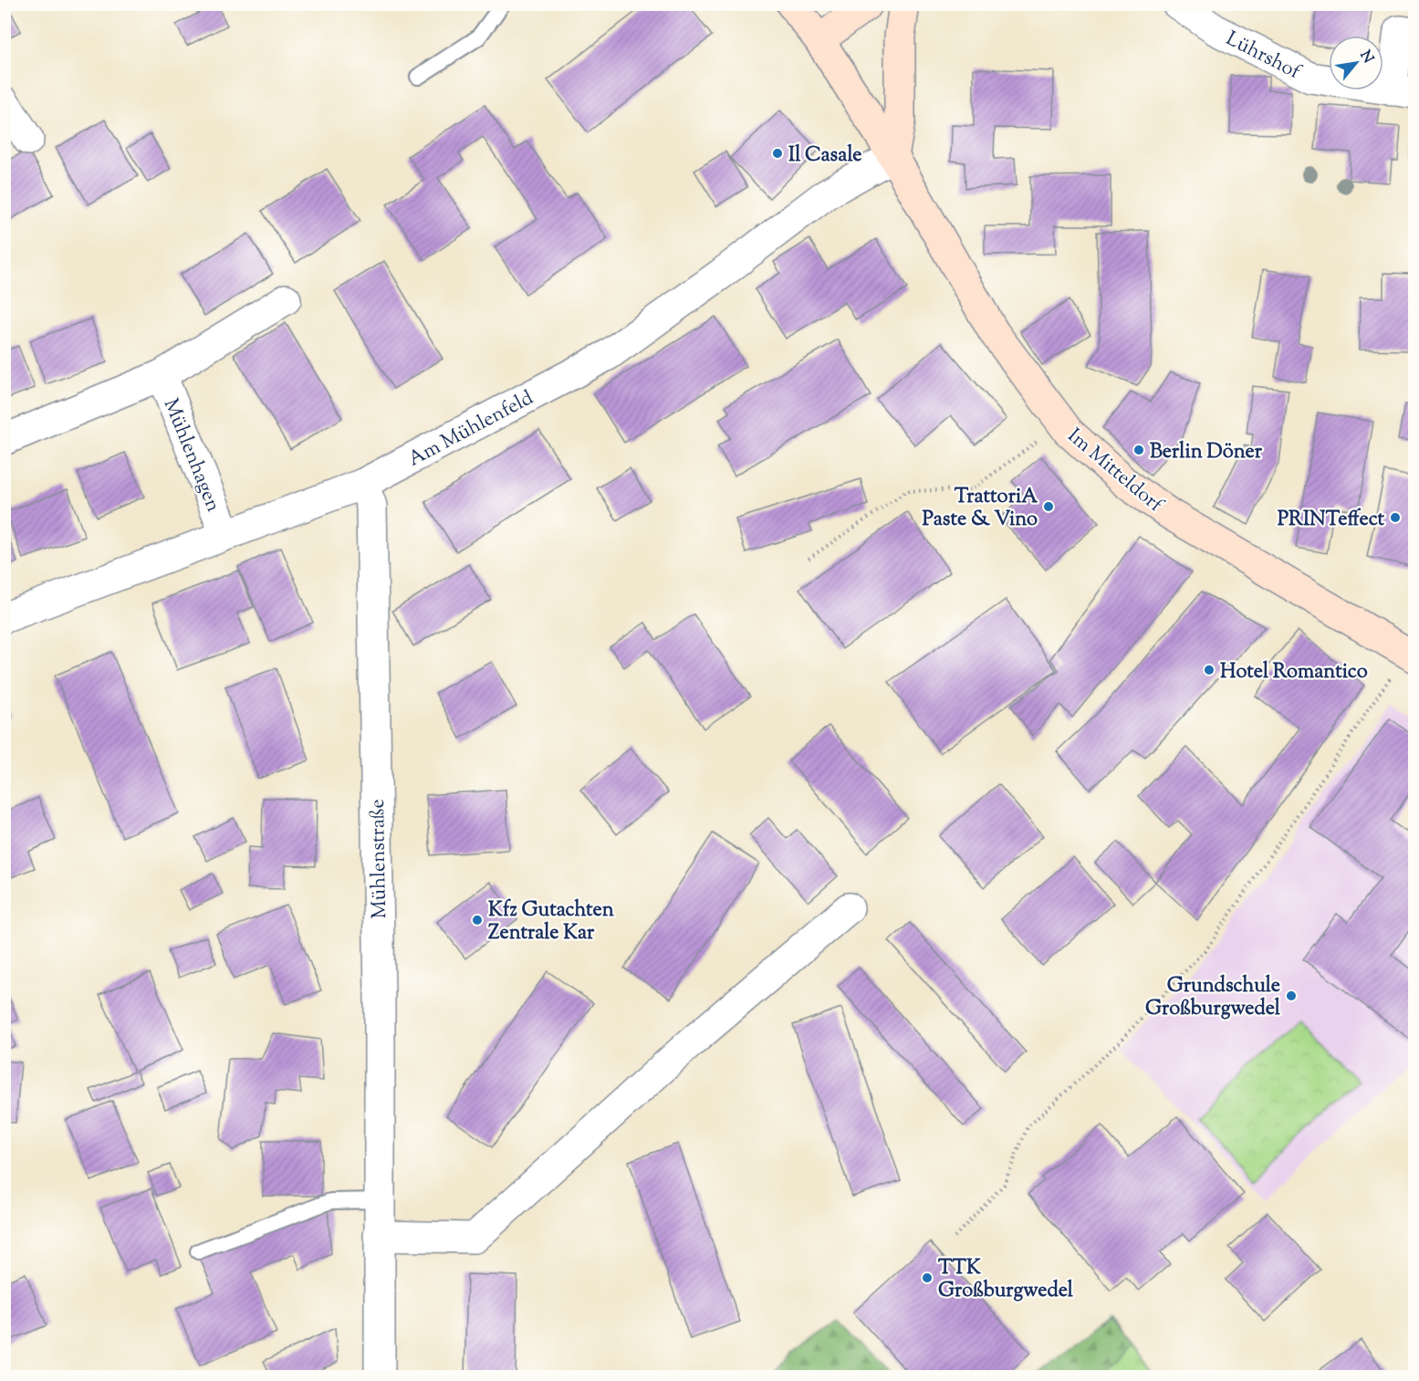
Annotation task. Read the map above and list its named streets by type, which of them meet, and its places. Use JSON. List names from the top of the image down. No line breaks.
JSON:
{"streets":{"main road":["Im Mitteldorf"],"street":["Lührshof","Am Mühlenfeld","Mühlenhagen","Mühlenstraße"]},"crossings":[["Am Mühlenfeld","Mühlenhagen"],["Am Mühlenfeld","Im Mitteldorf"],["Am Mühlenfeld","Mühlenstraße"]],"places":["Il Casale","Berlin Döner","TrattoriA Paste & Vino","PRINTeffect","Hotel Romantico","Kfz Gutachten Zentrale Kar","Grundschule Großburgwedel","TTK Großburgwedel"],"north":"top right"}
